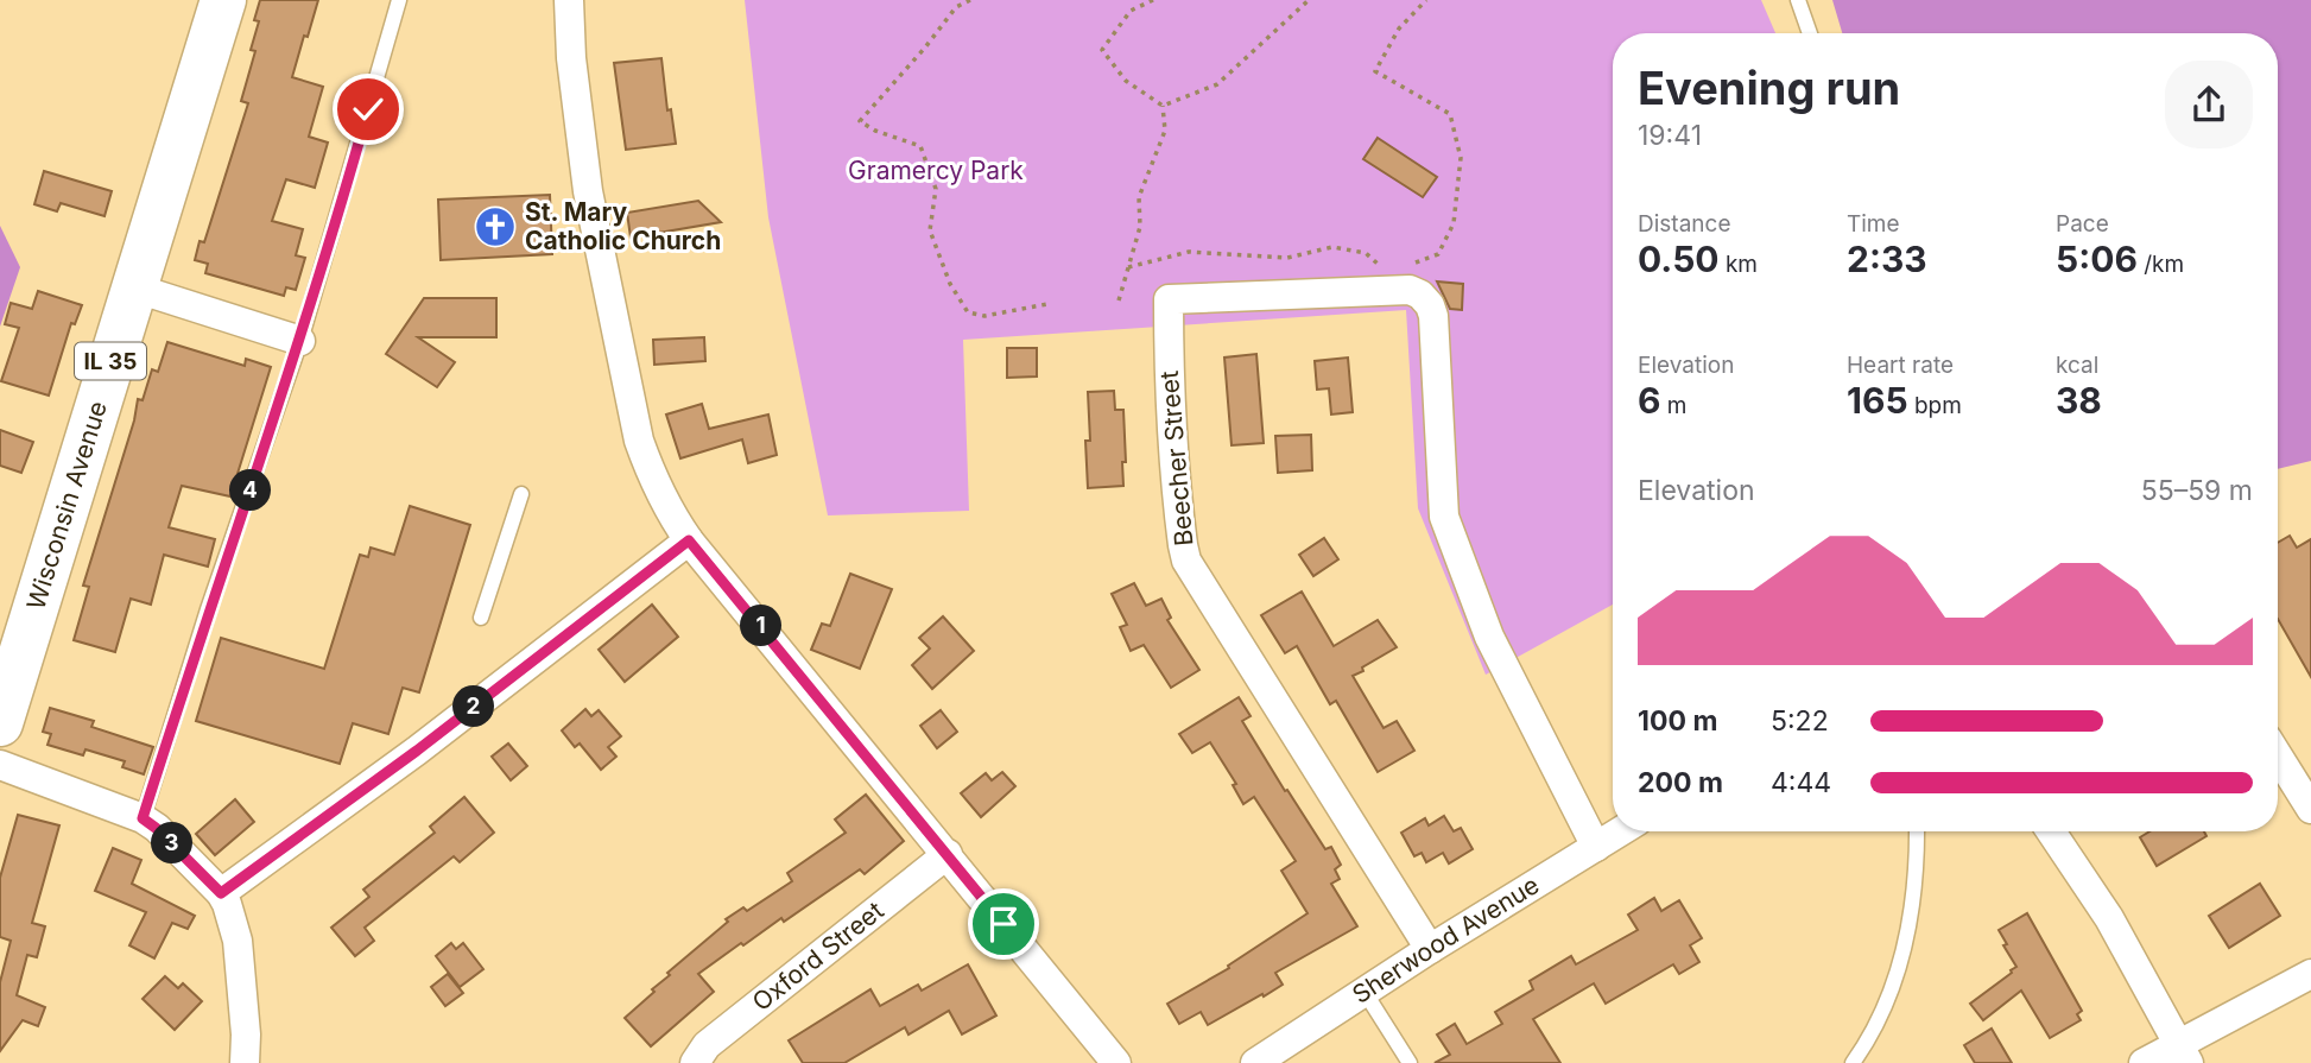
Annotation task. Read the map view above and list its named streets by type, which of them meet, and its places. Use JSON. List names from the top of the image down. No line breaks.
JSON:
{"streets":{"main road":["IL 35","Wisconsin Avenue"],"street":["Beecher Street","Sherwood Avenue","Oxford Street"]},"crossings":[["Beecher Street","Sherwood Avenue"]],"parks":["Gramercy Park"],"places":{"church":["St. Mary Catholic Church"]},"page":{"heading":["Evening run","19:41"],"stats":[["Distance","0.50 km"],["Time","2:33"],["Pace","5:06 /km"],["Elevation","6 m"],["Heart rate","165 bpm"],["kcal","38"]],"chart":["Elevation","55–59 m"],"pins":["4","1","2","3"],"list":[{"name":"100 m","note":"5:22"},{"name":"200 m","note":"4:44"}]}}
